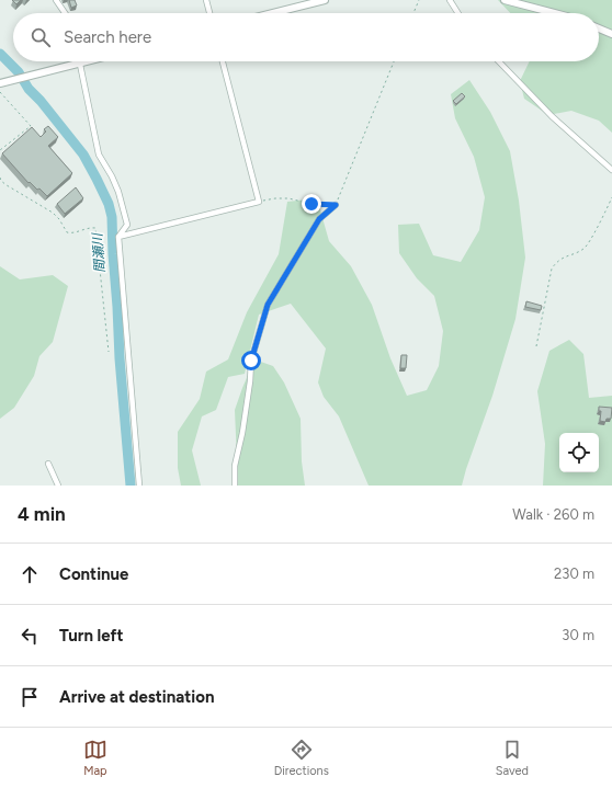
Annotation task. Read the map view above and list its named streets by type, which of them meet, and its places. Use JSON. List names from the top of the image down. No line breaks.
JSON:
{"water":["間瀬川"],"page":{"search":"Search here","heading":["4 min","Walk · 260 m"],"list":[["Continue","230 m"],["Turn left","30 m"],"Arrive at destination"],"nav":["Map","Directions","Saved"]}}
